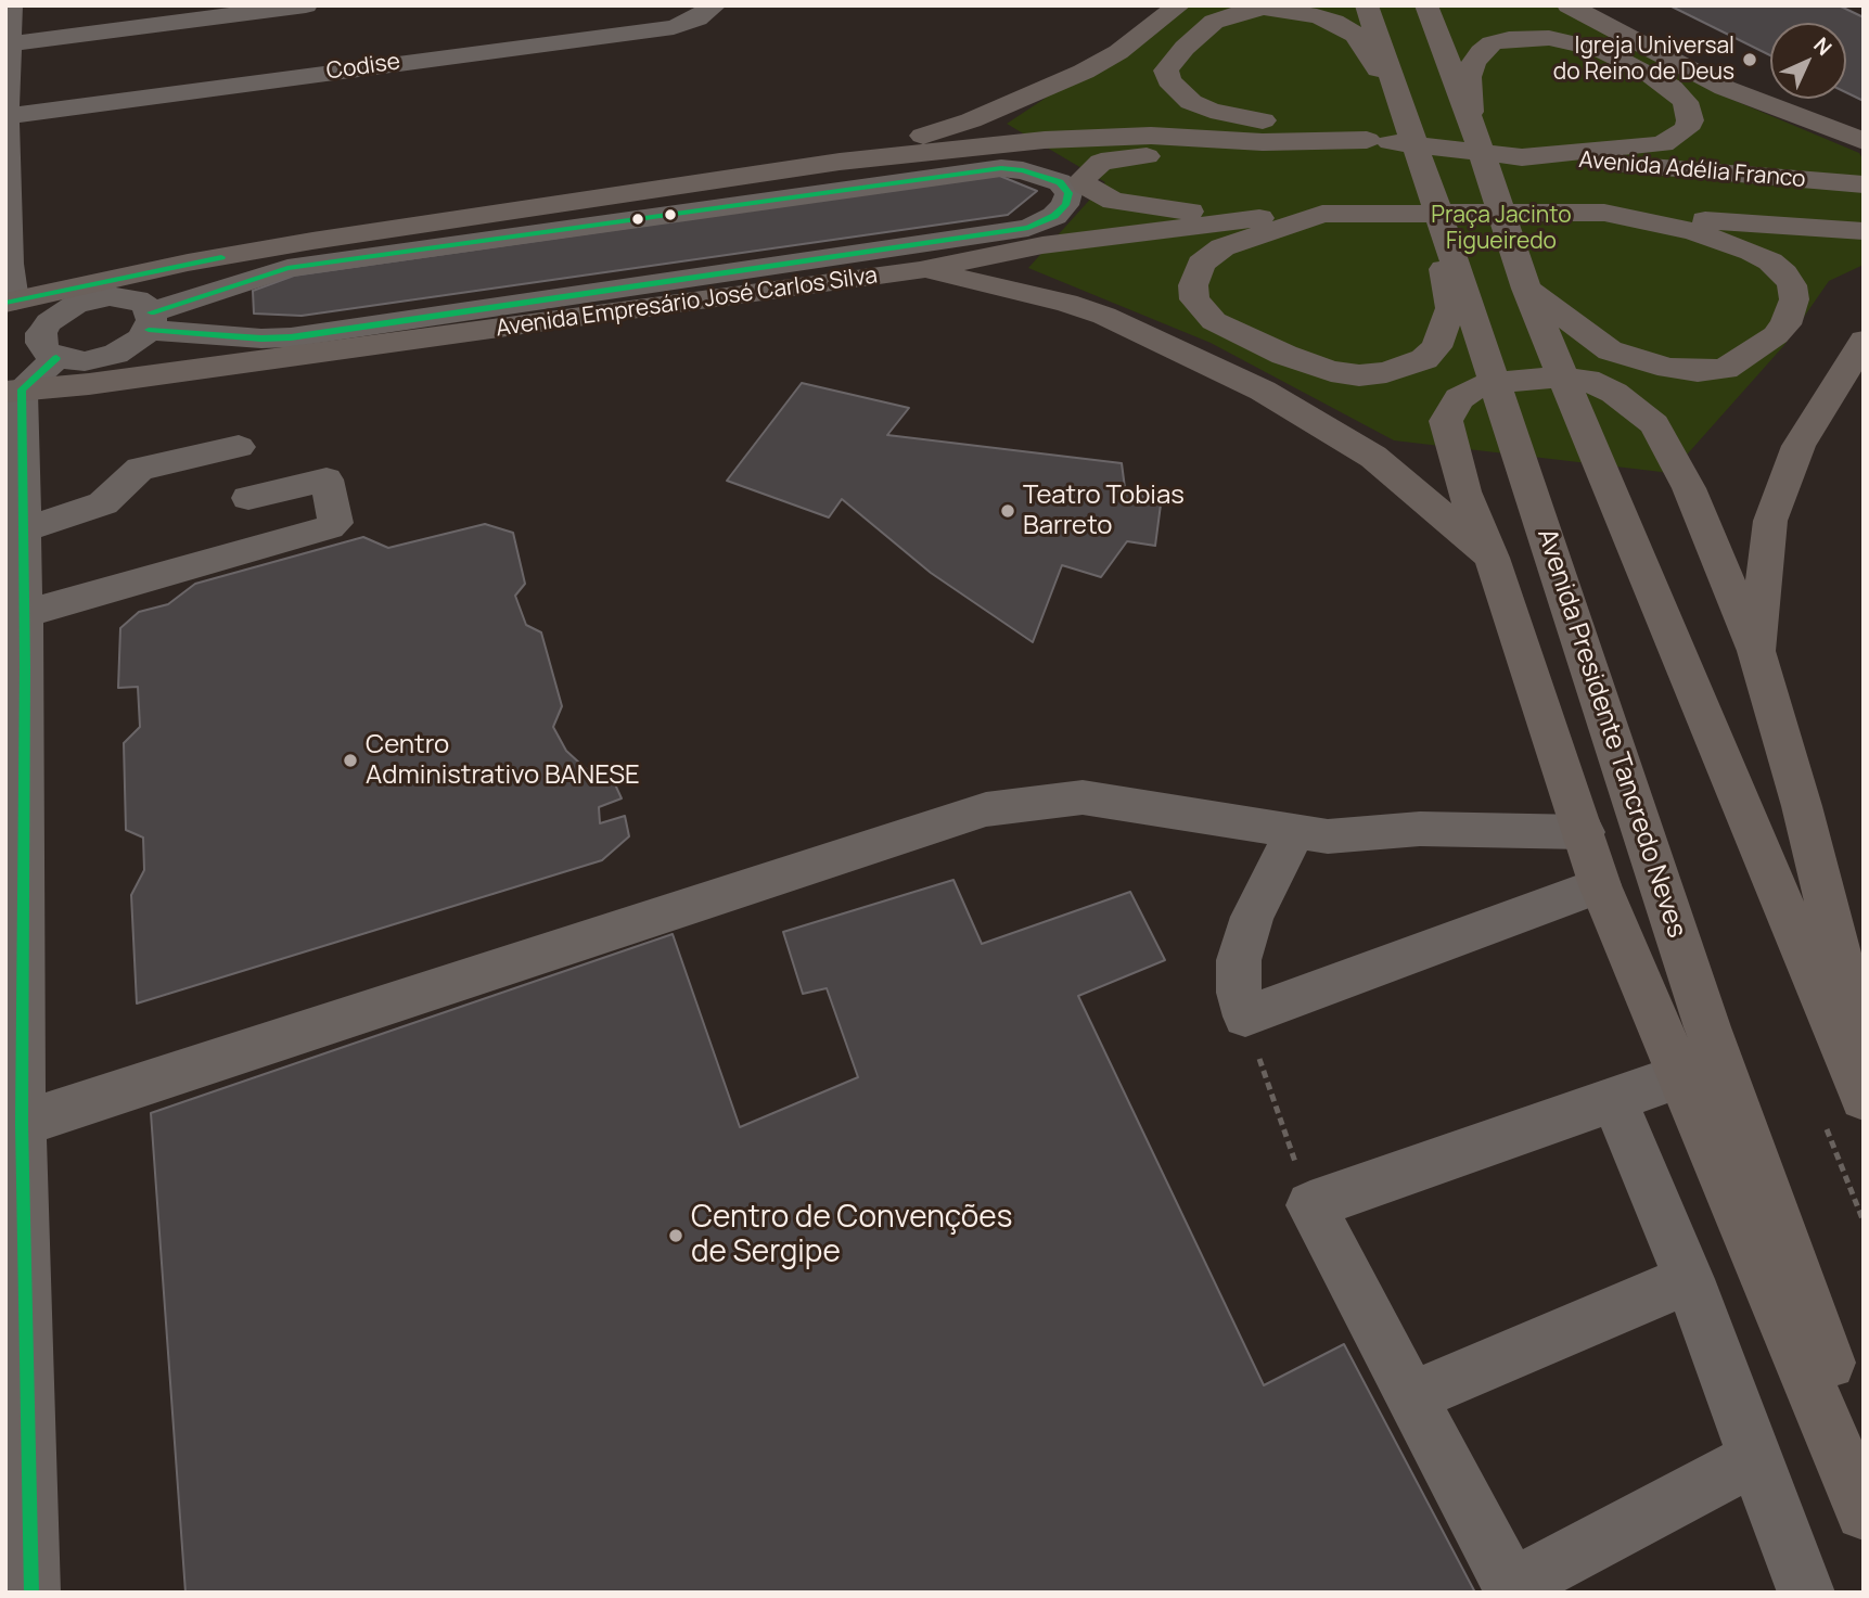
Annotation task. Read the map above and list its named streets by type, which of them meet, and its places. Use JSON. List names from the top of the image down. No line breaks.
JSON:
{"streets":{"main road":["Avenida Adélia Franco","Avenida Empresário José Carlos Silva","Avenida Presidente Tancredo Neves"],"street":["Codise"]},"parks":["Praça Jacinto Figueiredo"],"places":["Igreja Universal do Reino de Deus","Teatro Tobias Barreto","Centro Administrativo BANESE","Centro de Convenções de Sergipe"],"north":"top right"}
